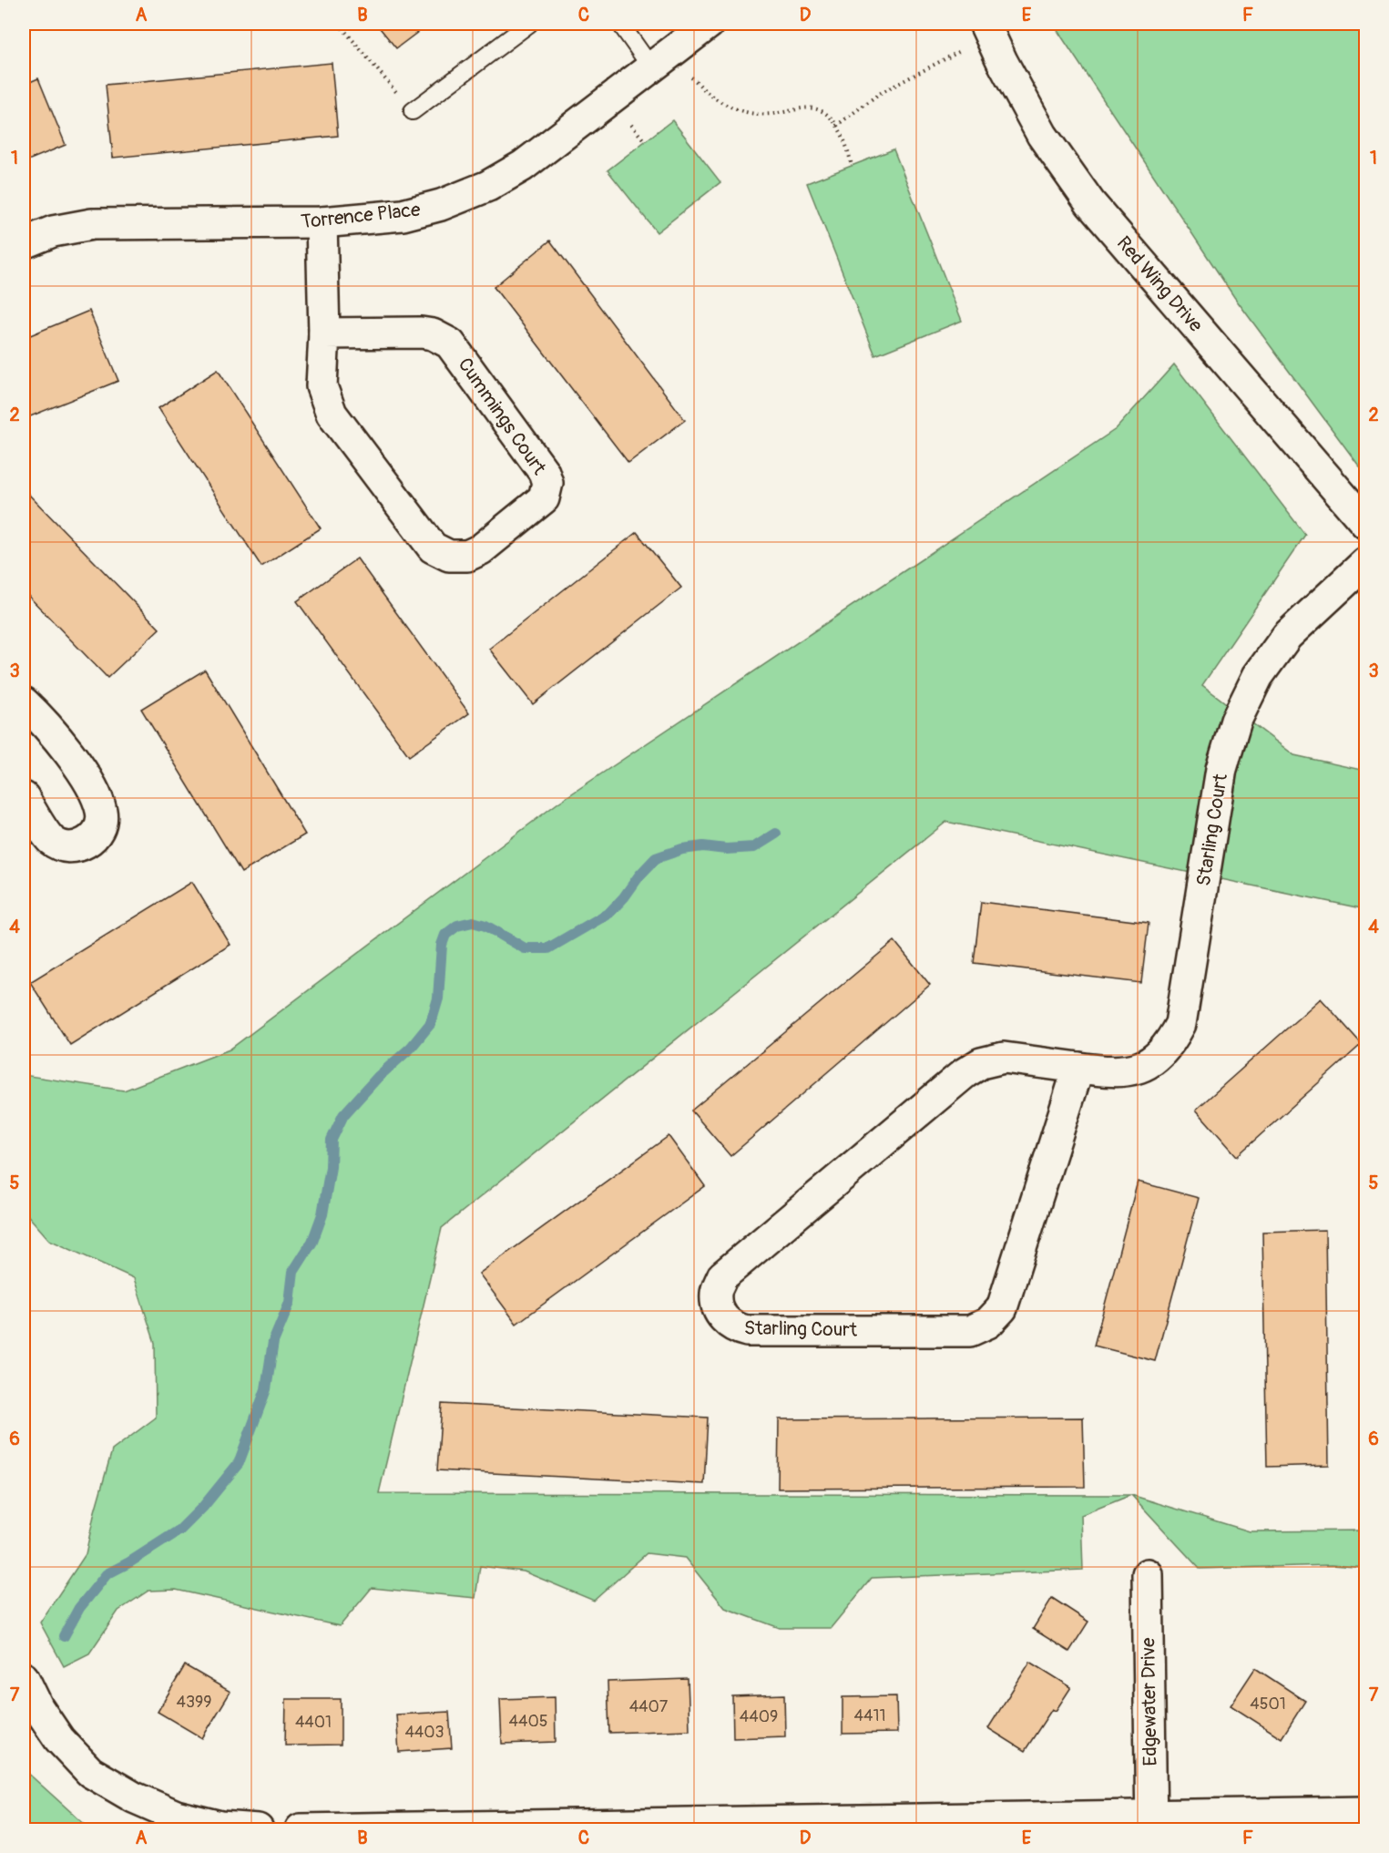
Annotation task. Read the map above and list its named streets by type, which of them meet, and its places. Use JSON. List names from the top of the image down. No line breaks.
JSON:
{"streets":{"street":["Torrence Place","Red Wing Drive","Cummings Court","Starling Court","Edgewater Drive"]},"crossings":[["Torrence Place","Cummings Court"]],"house_numbers":["4399","4501","4407","4411","4409","4405","4401","4403"],"grid":{"columns":["A","B","C","D","E","F"],"rows":["1","2","3","4","5","6","7"]}}
